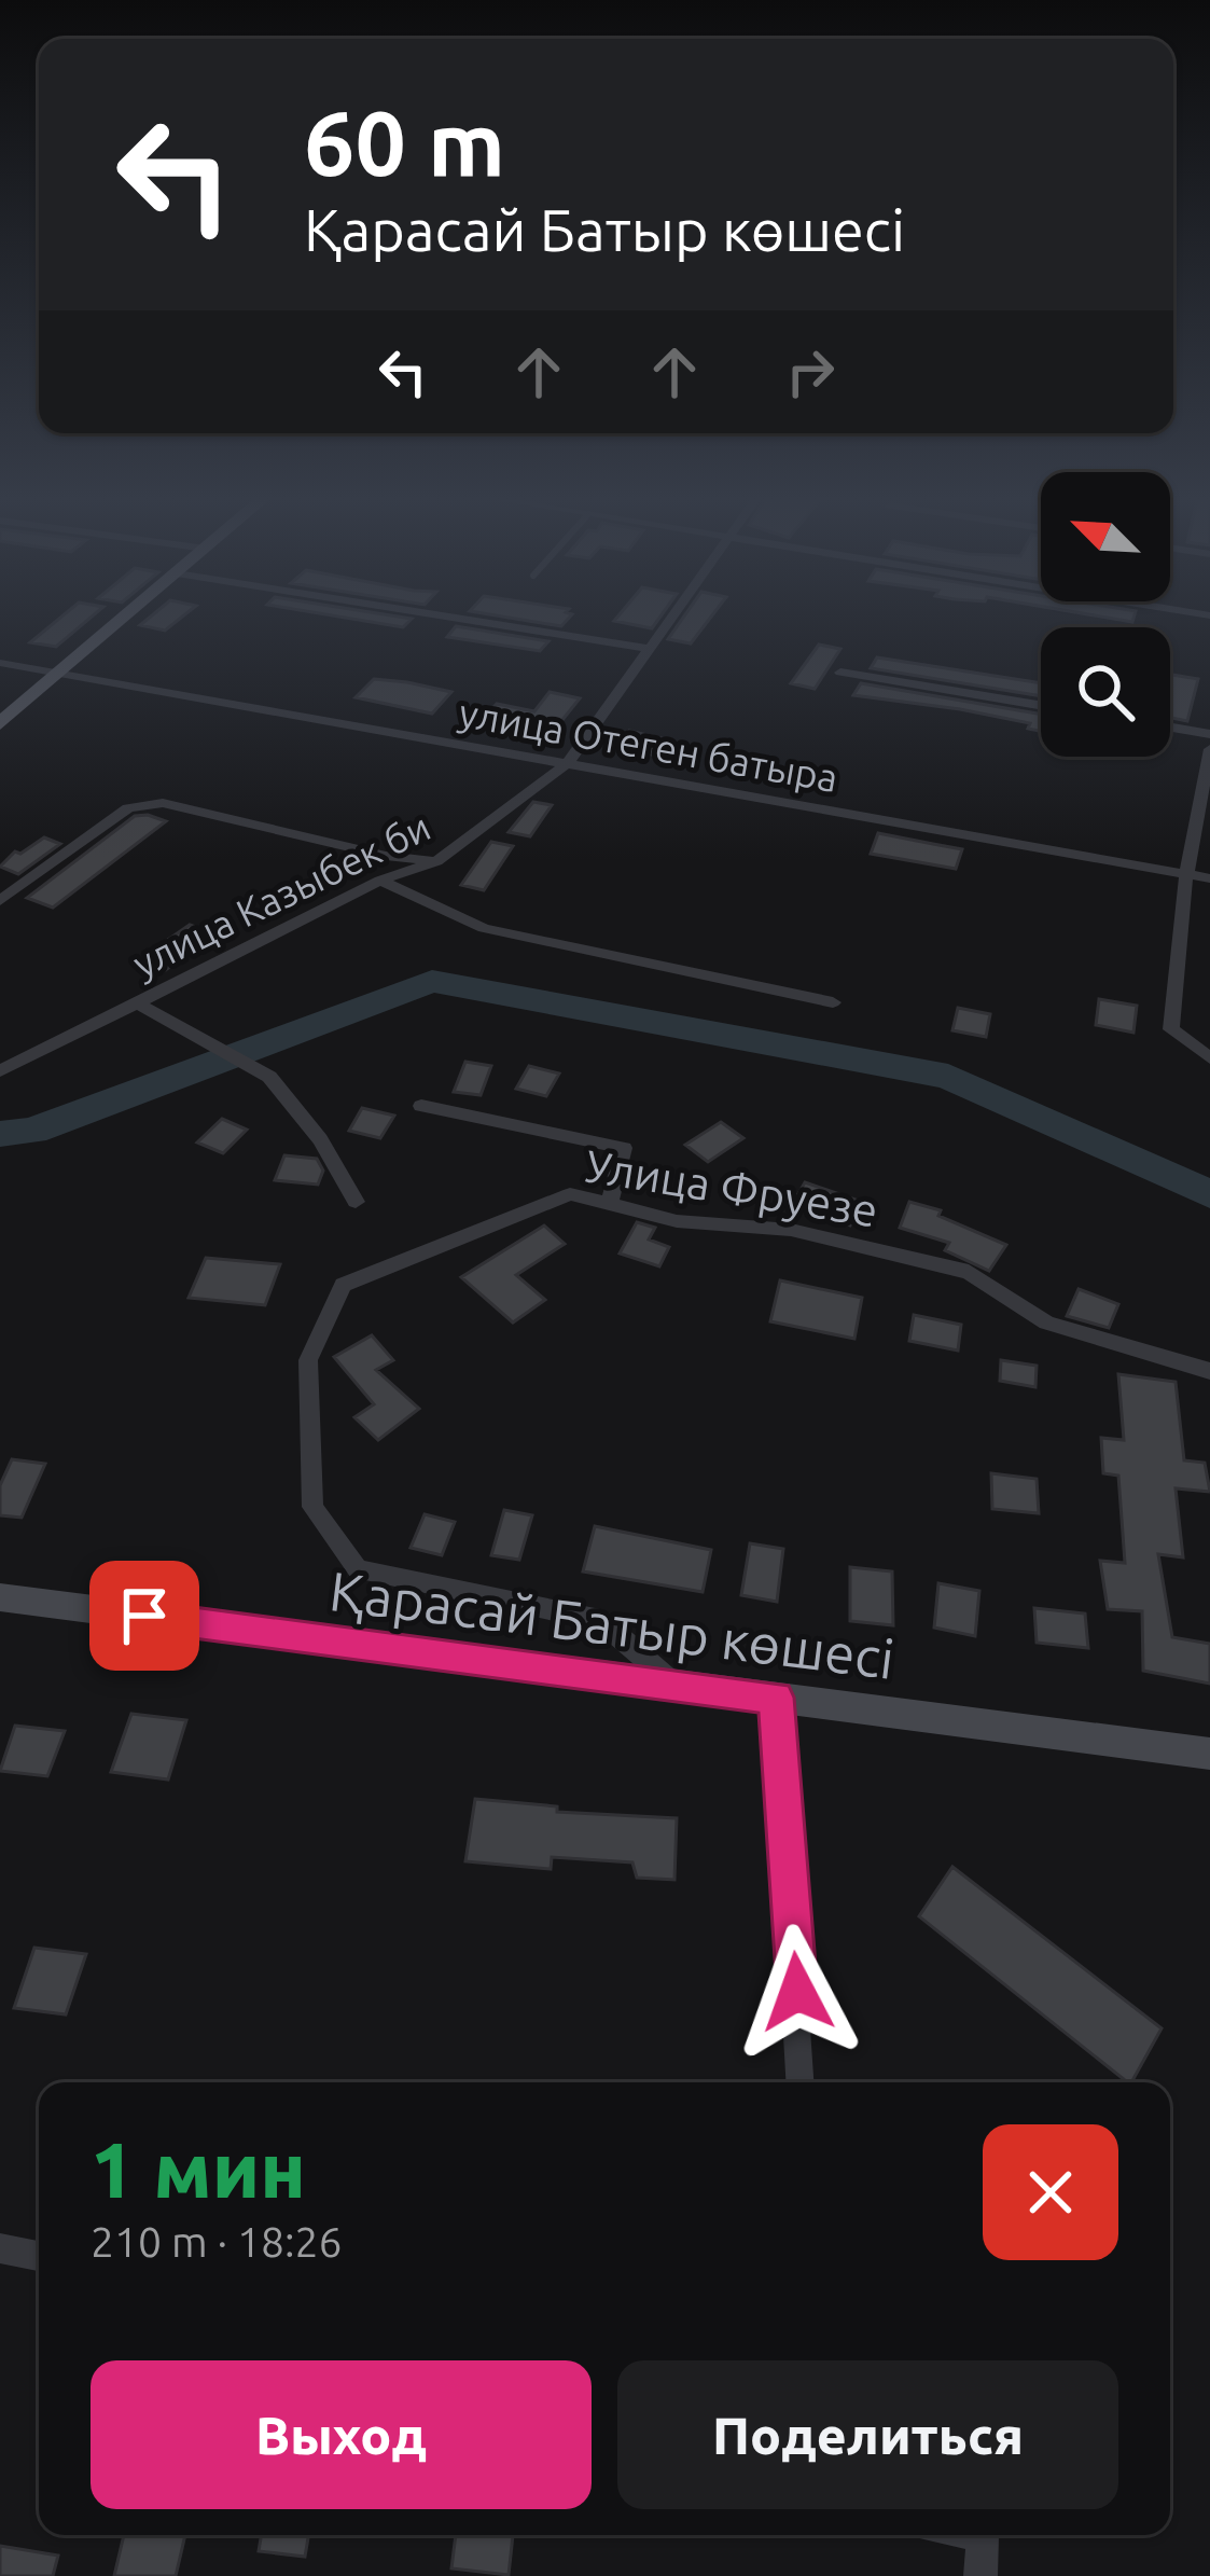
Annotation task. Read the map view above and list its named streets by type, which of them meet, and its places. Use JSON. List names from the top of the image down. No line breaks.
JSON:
{"streets":{"main road":["Қарасай Батыр көшесі"],"street":["улица Отеген батыра","улица Казыбек би","Улица Фруезе"]},"crossings":[["улица Отеген батыра","улица Казыбек би"],["Улица Фруезе","Қарасай Батыр көшесі"]],"north":"top left","page":{"turn":["60 m","Қарасай Батыр көшесі"],"heading":["1 мин","210 m · 18:26"],"buttons":["Выход","Поделиться"]}}
